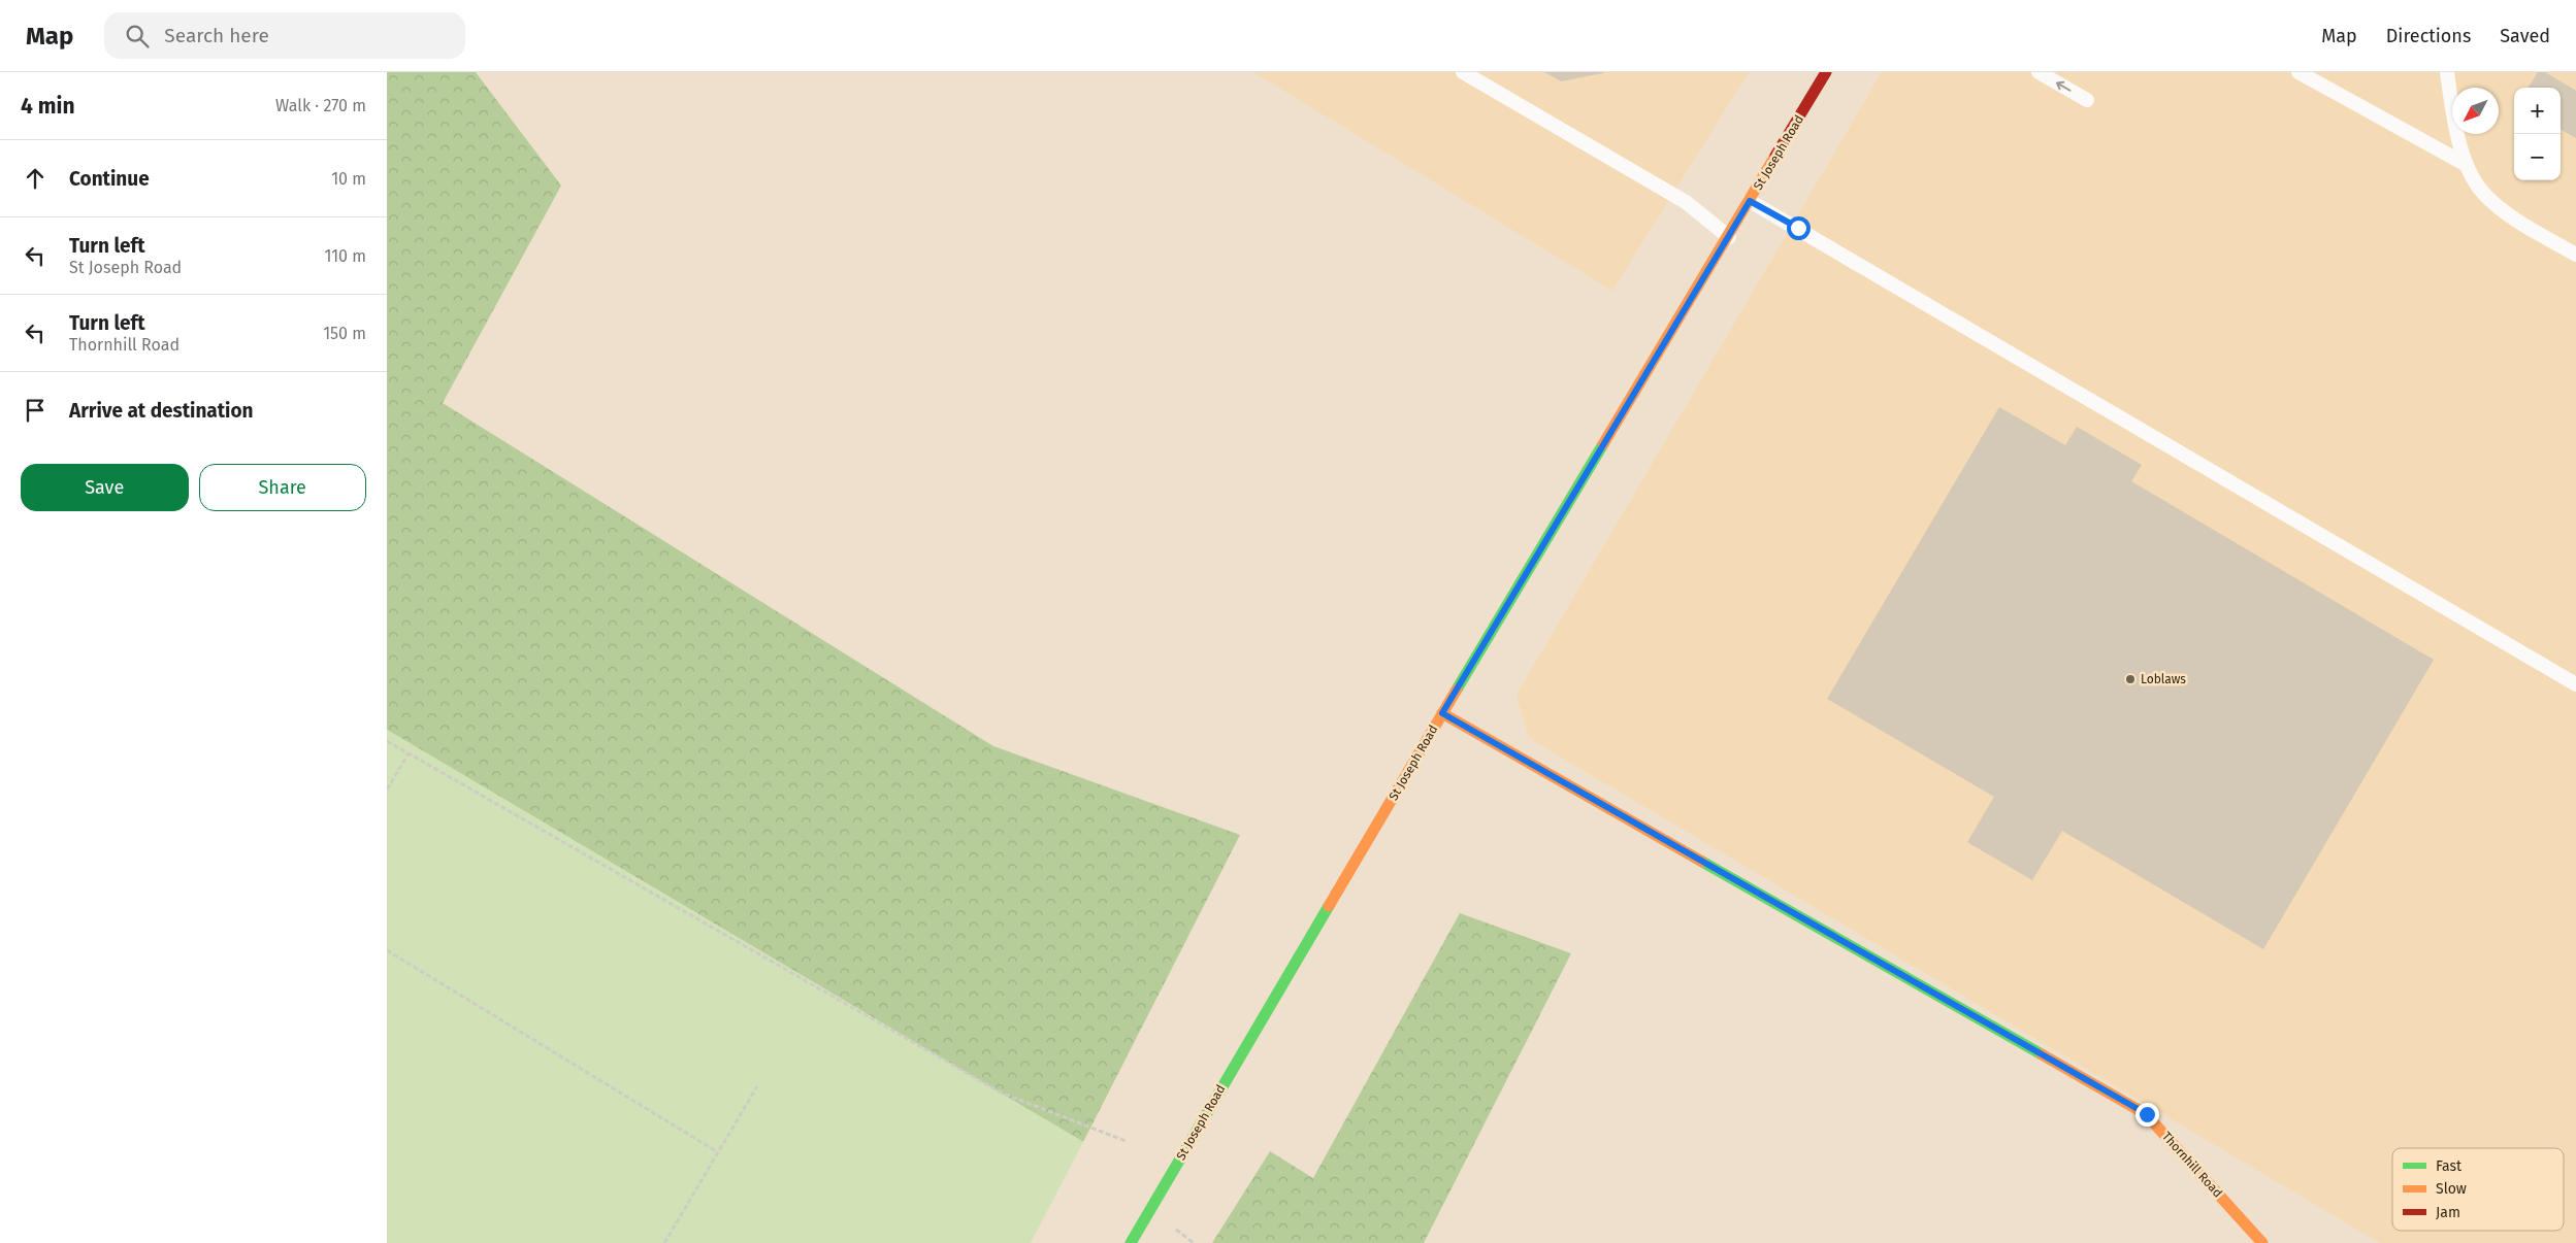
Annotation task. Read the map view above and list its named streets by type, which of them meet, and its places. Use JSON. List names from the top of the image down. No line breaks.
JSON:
{"streets":{"street":["St Joseph Road","Thornhill Road"]},"crossings":[["St Joseph Road","Thornhill Road"]],"places":["Loblaws"],"legend":["Fast","Slow","Jam"],"north":"bottom left","page":{"header":"Map","search":"Search here","nav":["Map","Directions","Saved"],"heading":["4 min","Walk · 270 m"],"map_buttons":["+","−"],"list":[["Continue","10 m"],["Turn left","St Joseph Road","110 m"],["Turn left","Thornhill Road","150 m"],"Arrive at destination"],"buttons":["Save","Share"]}}
